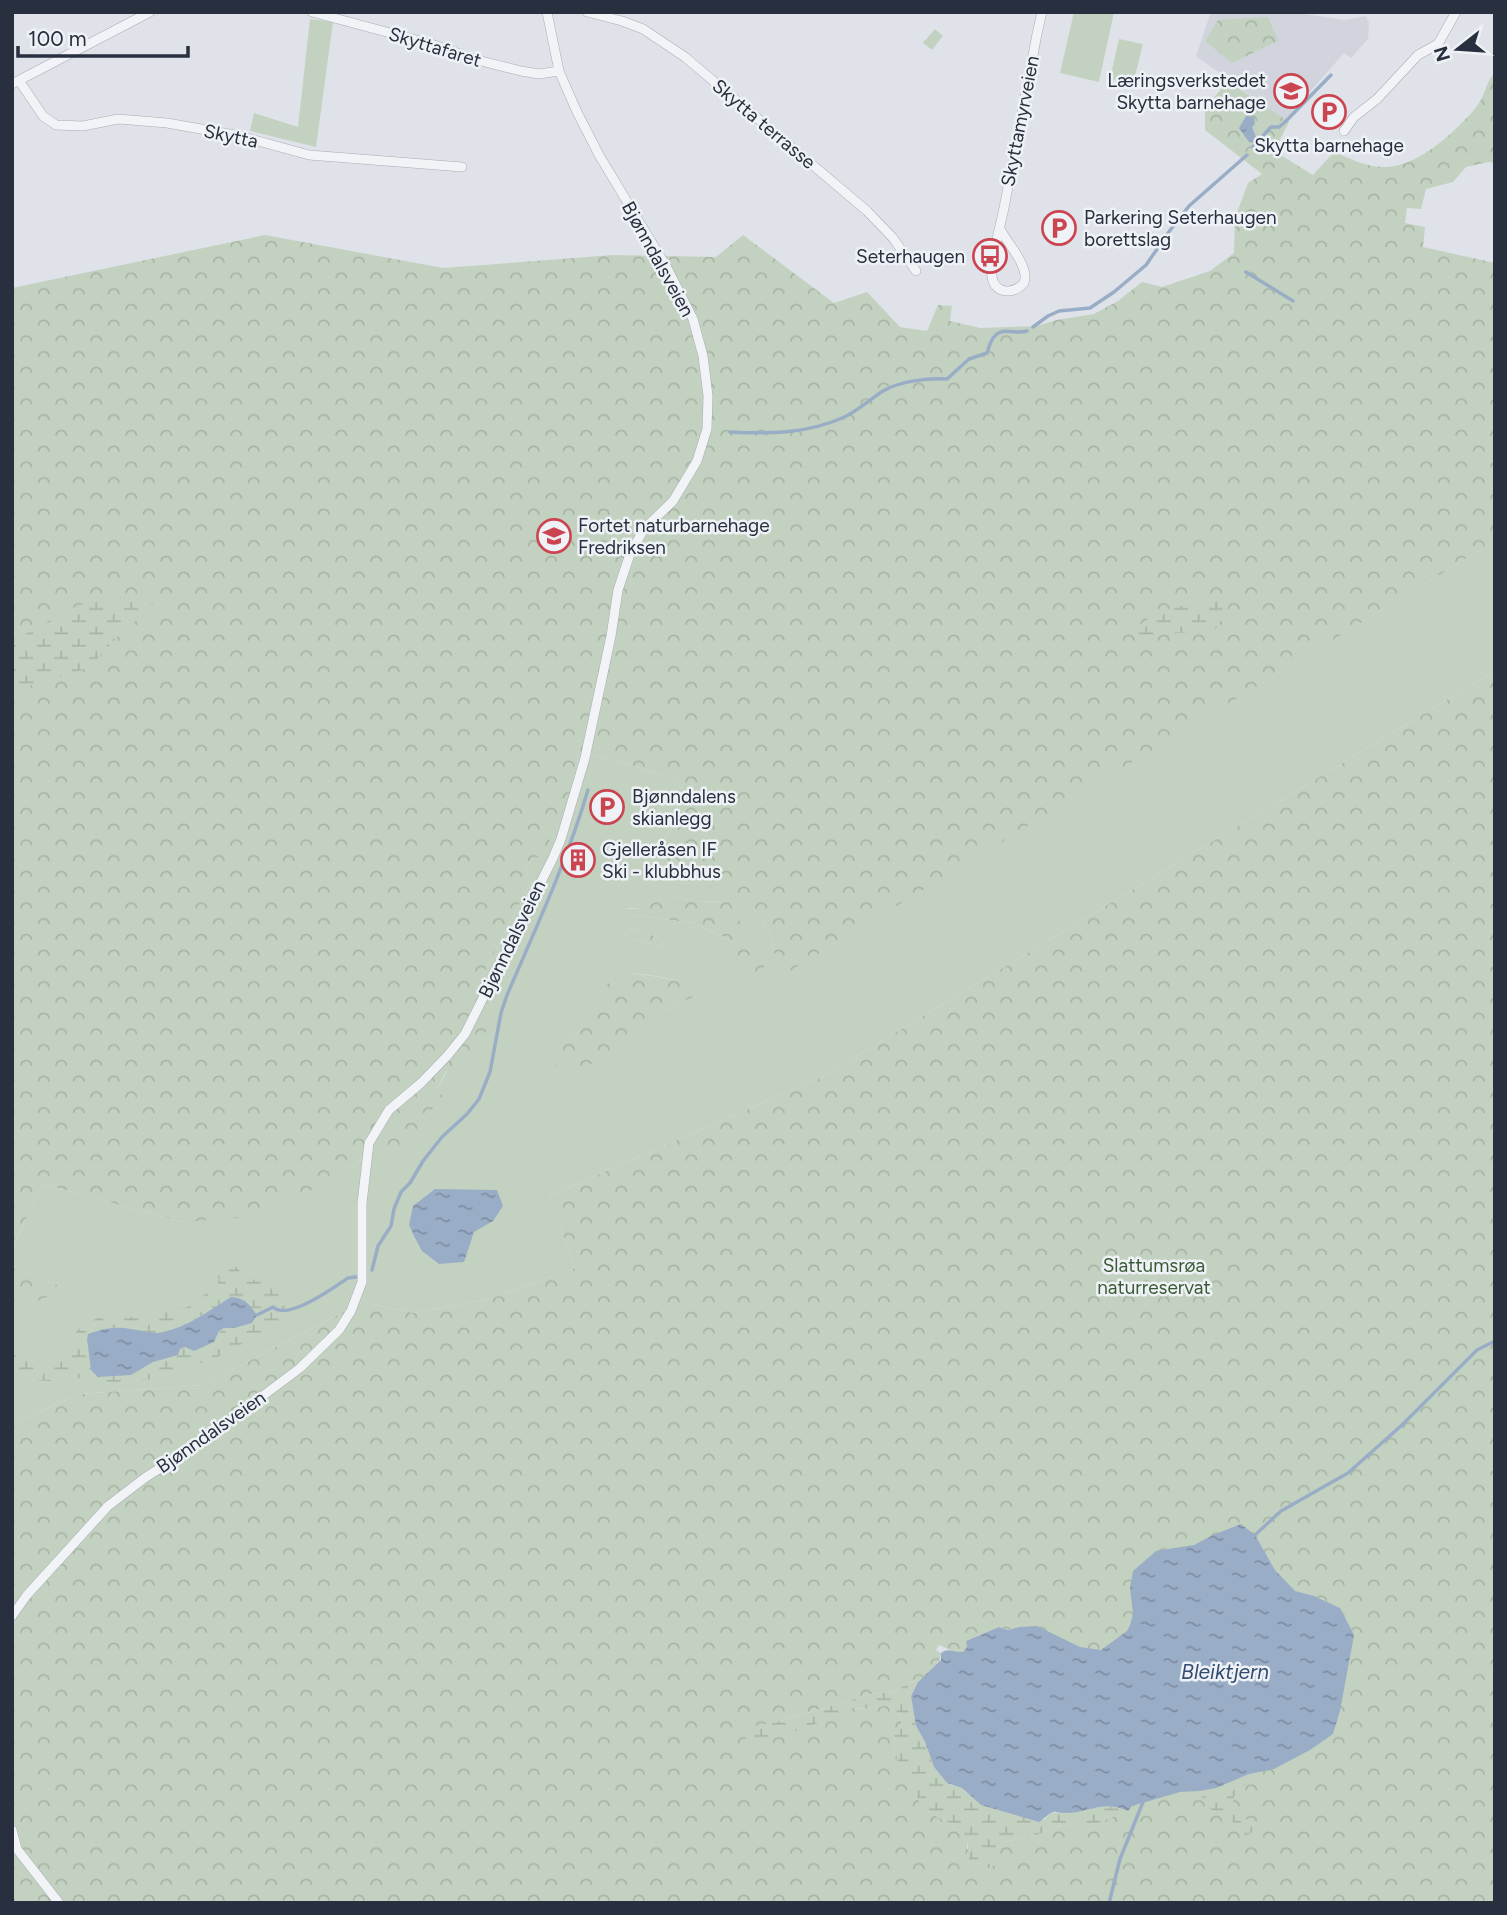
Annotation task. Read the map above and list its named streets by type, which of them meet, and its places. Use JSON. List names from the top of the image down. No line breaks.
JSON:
{"streets":{"street":["Skyttafaret","Skyttamyrveien","Skytta terrasse","Skytta","Bjønndalsveien"]},"crossings":[["Skyttafaret","Bjønndalsveien"]],"water":["Bleiktjern"],"parks":["Slattumsrøa naturreservat"],"places":{"school or university":["Læringsverkstedet Skytta barnehage","Fortet naturbarnehage Fredriksen"],"parking":["Skytta barnehage","Parkering Seterhaugen borettslag","Bjønndalens skianlegg"],"bus stop":["Seterhaugen"],"building":["Gjelleråsen IF Ski - klubbhus"]},"scale_bar":"100 m","north":"left"}
